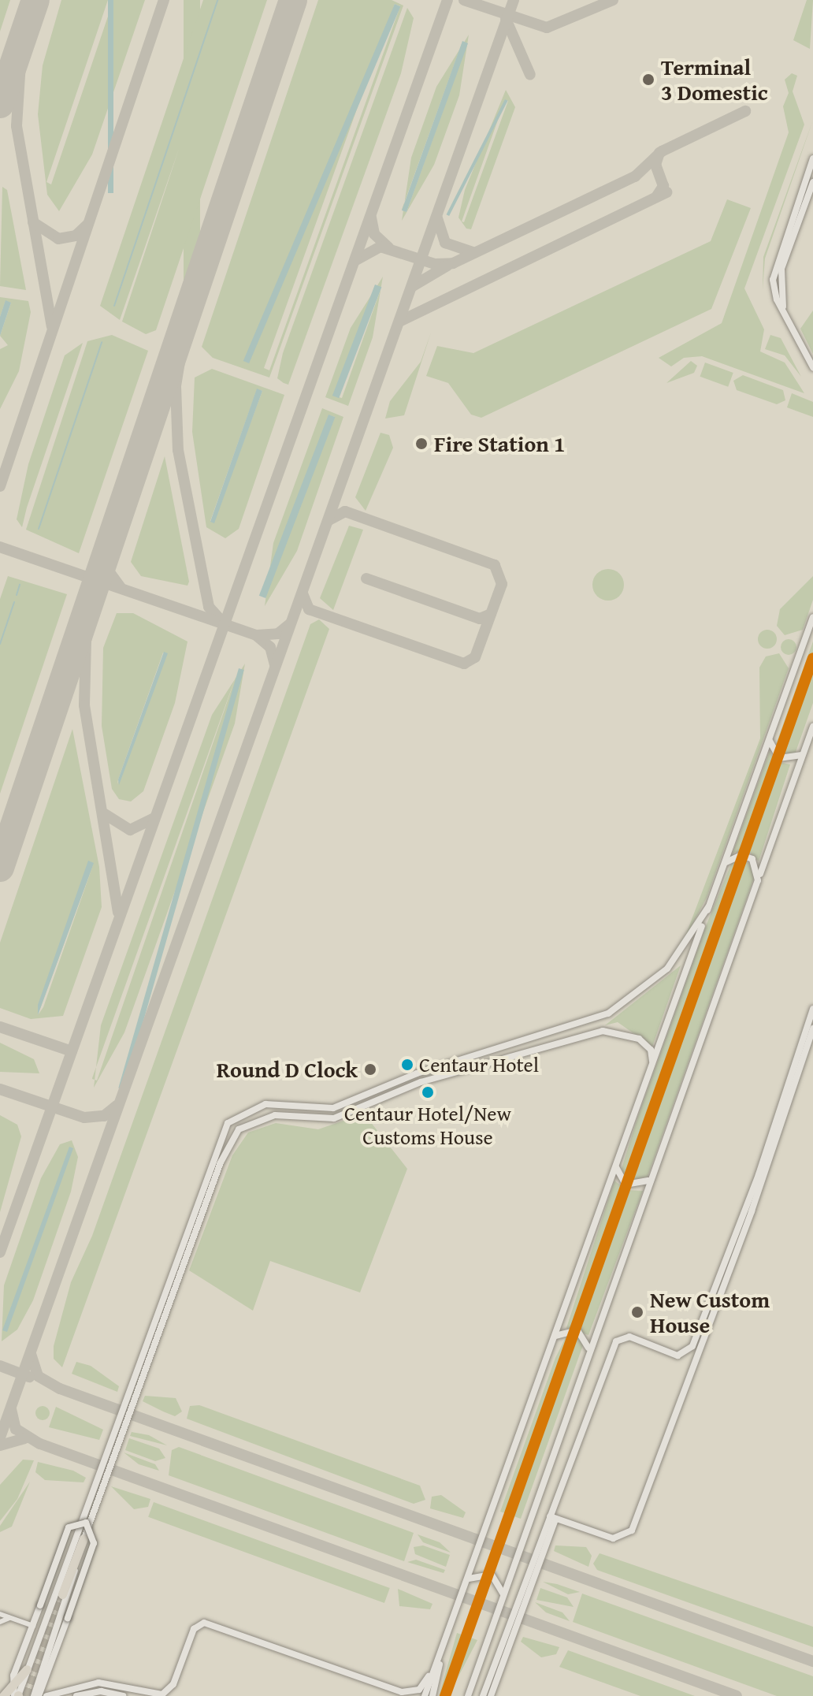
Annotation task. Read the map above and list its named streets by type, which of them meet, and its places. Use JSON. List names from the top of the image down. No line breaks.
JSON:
{"places":["Terminal 3 Domestic","Fire Station 1","Centaur Hotel","Round D Clock","Centaur Hotel/New Customs House","New Custom House"]}
